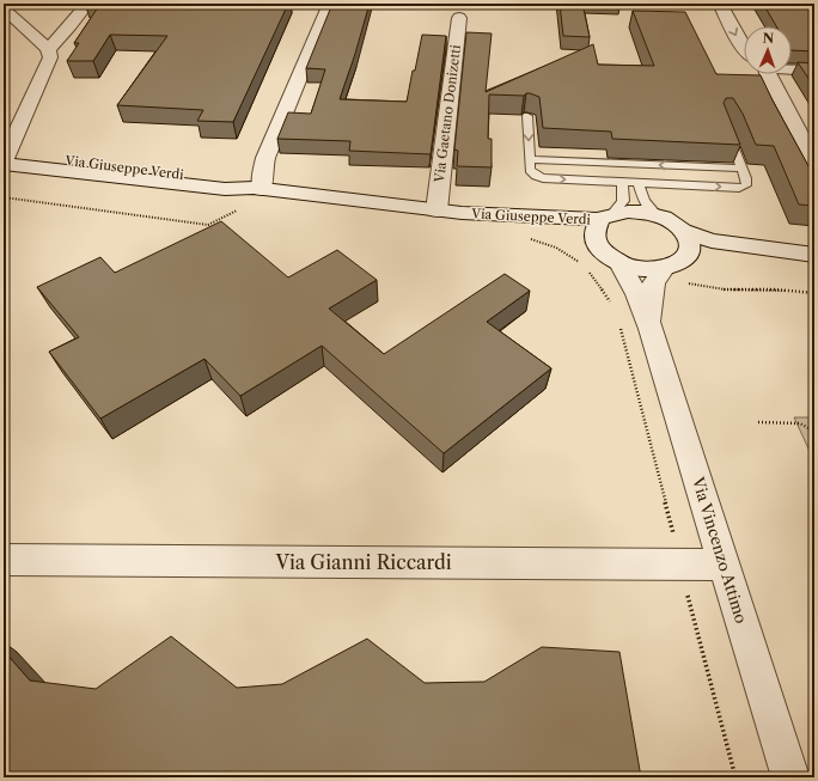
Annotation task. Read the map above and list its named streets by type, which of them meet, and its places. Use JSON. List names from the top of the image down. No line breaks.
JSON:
{"streets":{"street":["Via Gaetano Donizetti","Via Giuseppe Verdi","Via Vincenzo Attimo","Via Gianni Riccardi"]},"crossings":[["Via Gaetano Donizetti","Via Giuseppe Verdi"],["Via Giuseppe Verdi","Via Vincenzo Attimo"],["Via Vincenzo Attimo","Via Gianni Riccardi"]],"north":"top"}
